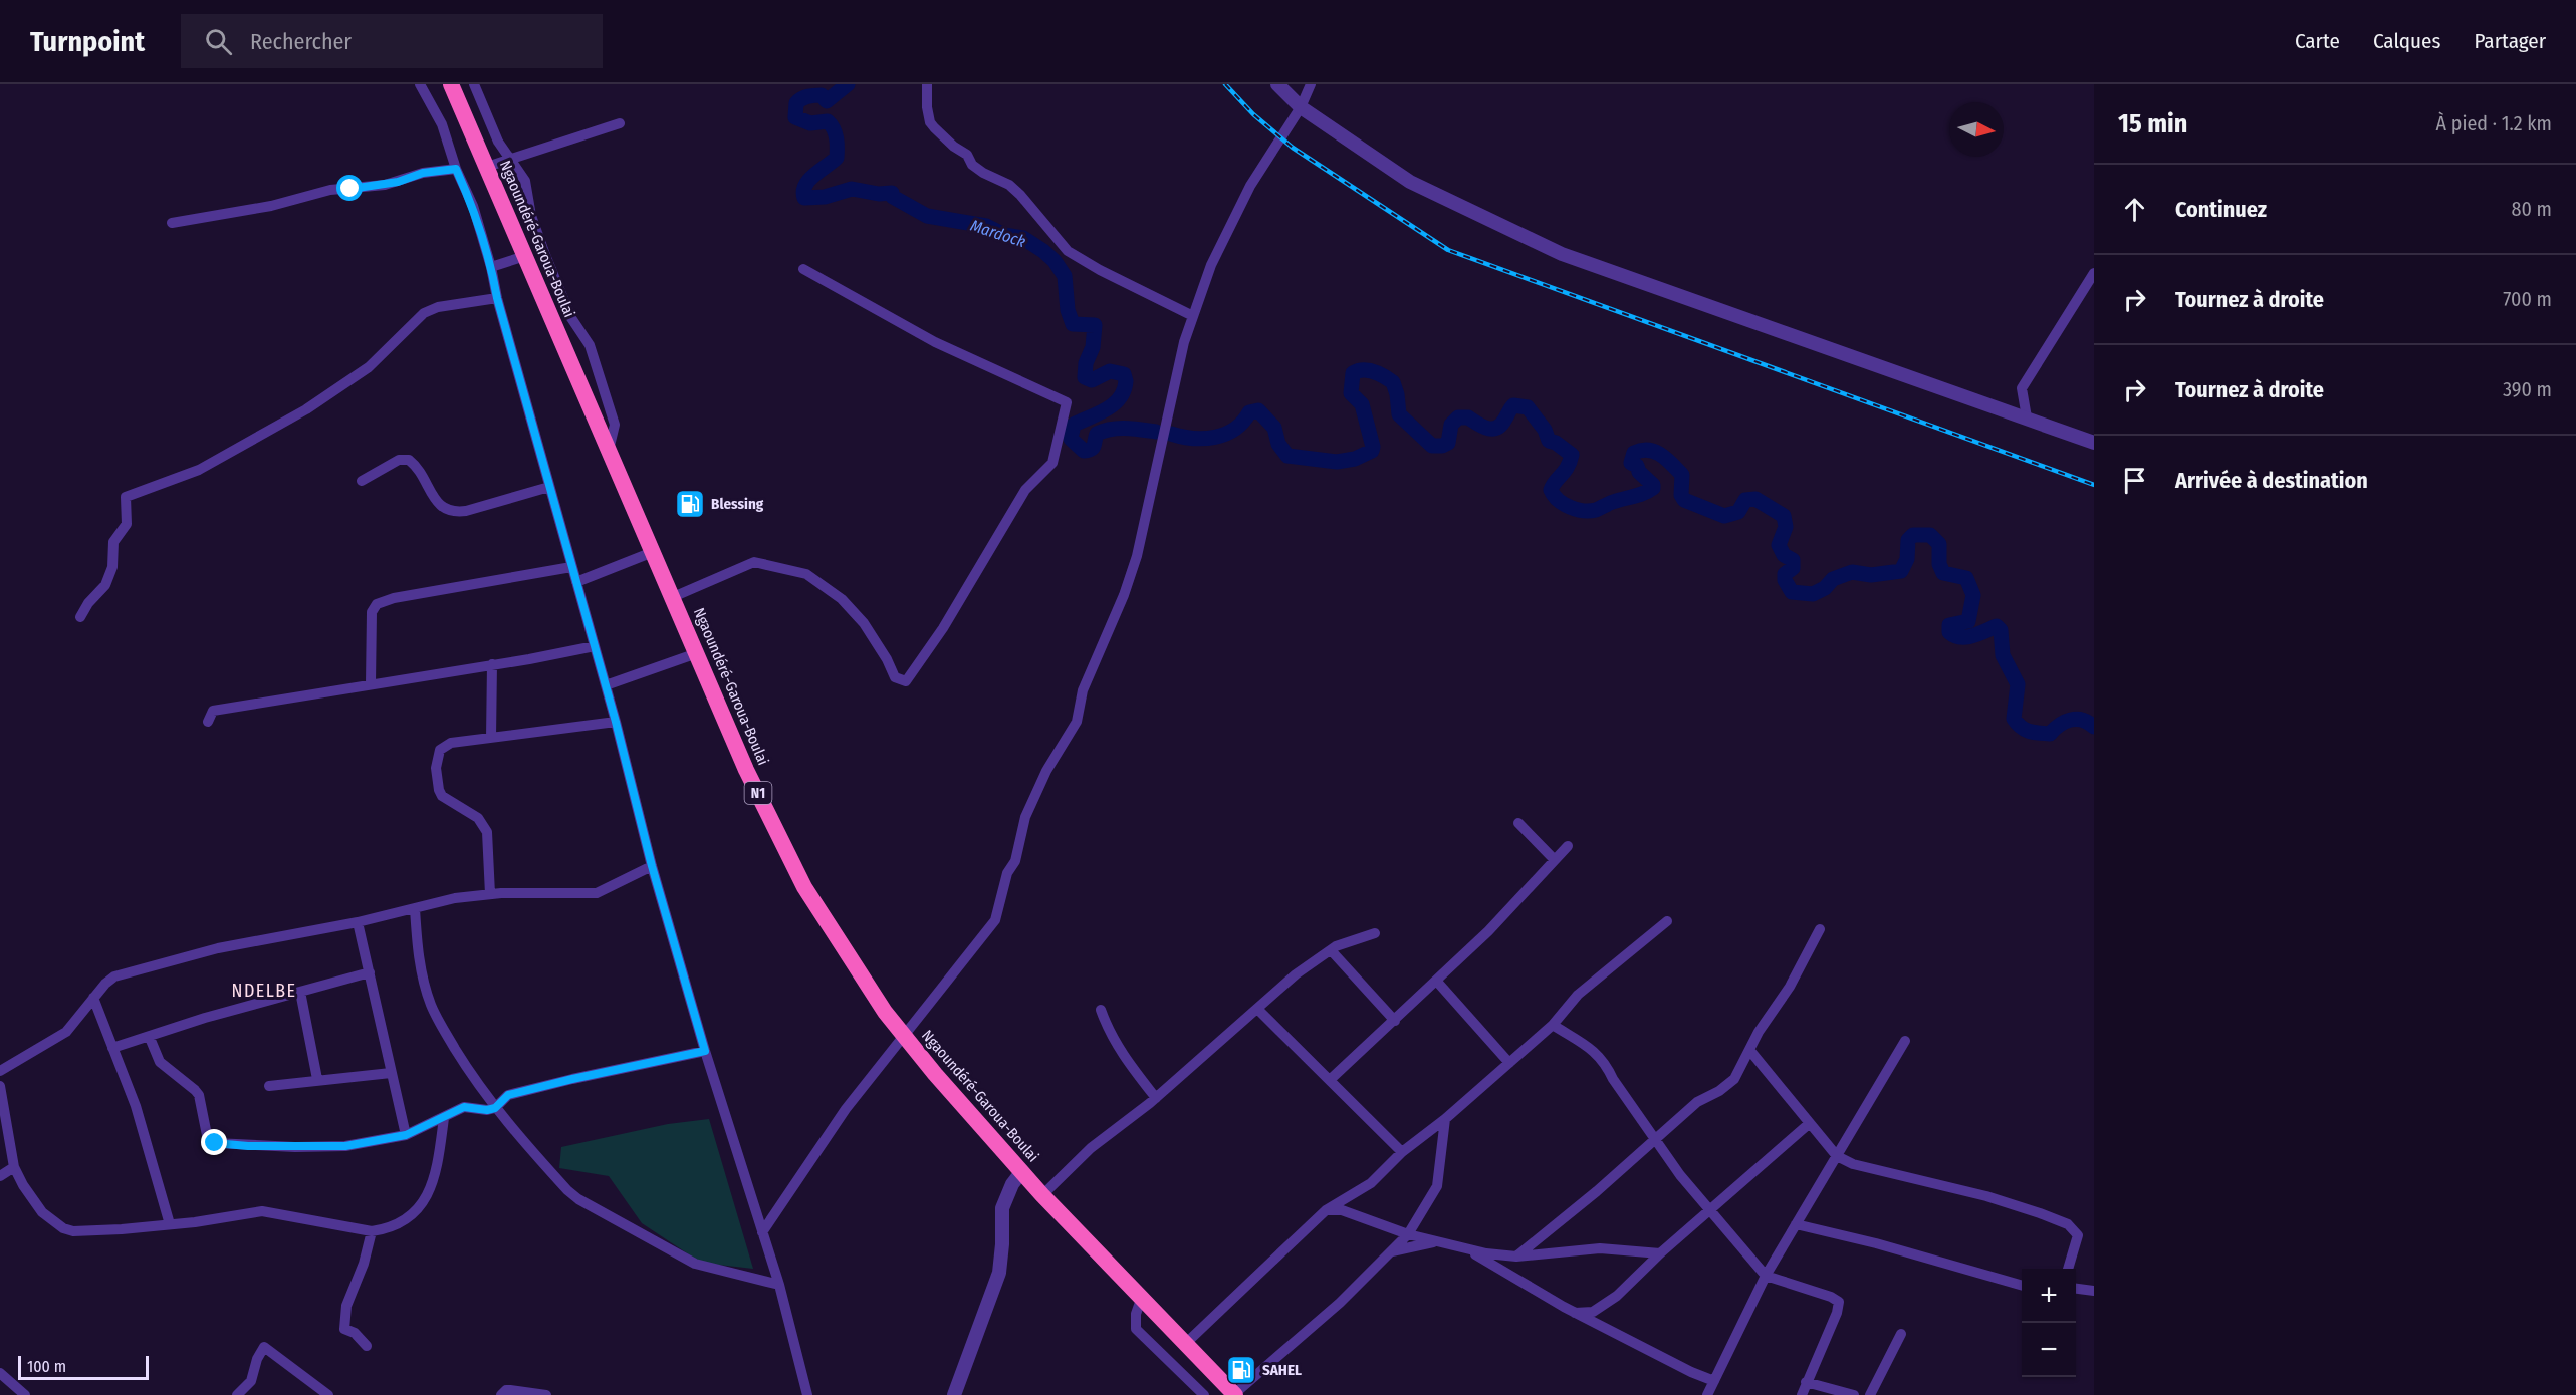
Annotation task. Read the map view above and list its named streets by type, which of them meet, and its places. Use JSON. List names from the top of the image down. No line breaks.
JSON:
{"streets":{"highway":["Ngaoundéré-Garoua-Boulai","N1"]},"districts":["NDELBE"],"water":["Mardock"],"places":{"fuel station":["Blessing","SAHEL"]},"scale_bar":"100 m","north":"right","page":{"header":"Turnpoint","search":"Rechercher","nav":["Carte","Calques","Partager"],"heading":["15 min","À pied · 1.2 km"],"list":[["Continuez","80 m"],["Tournez à droite","700 m"],["Tournez à droite","390 m"],"Arrivée à destination"],"map_buttons":["+","−"],"scale":"100 m"}}
